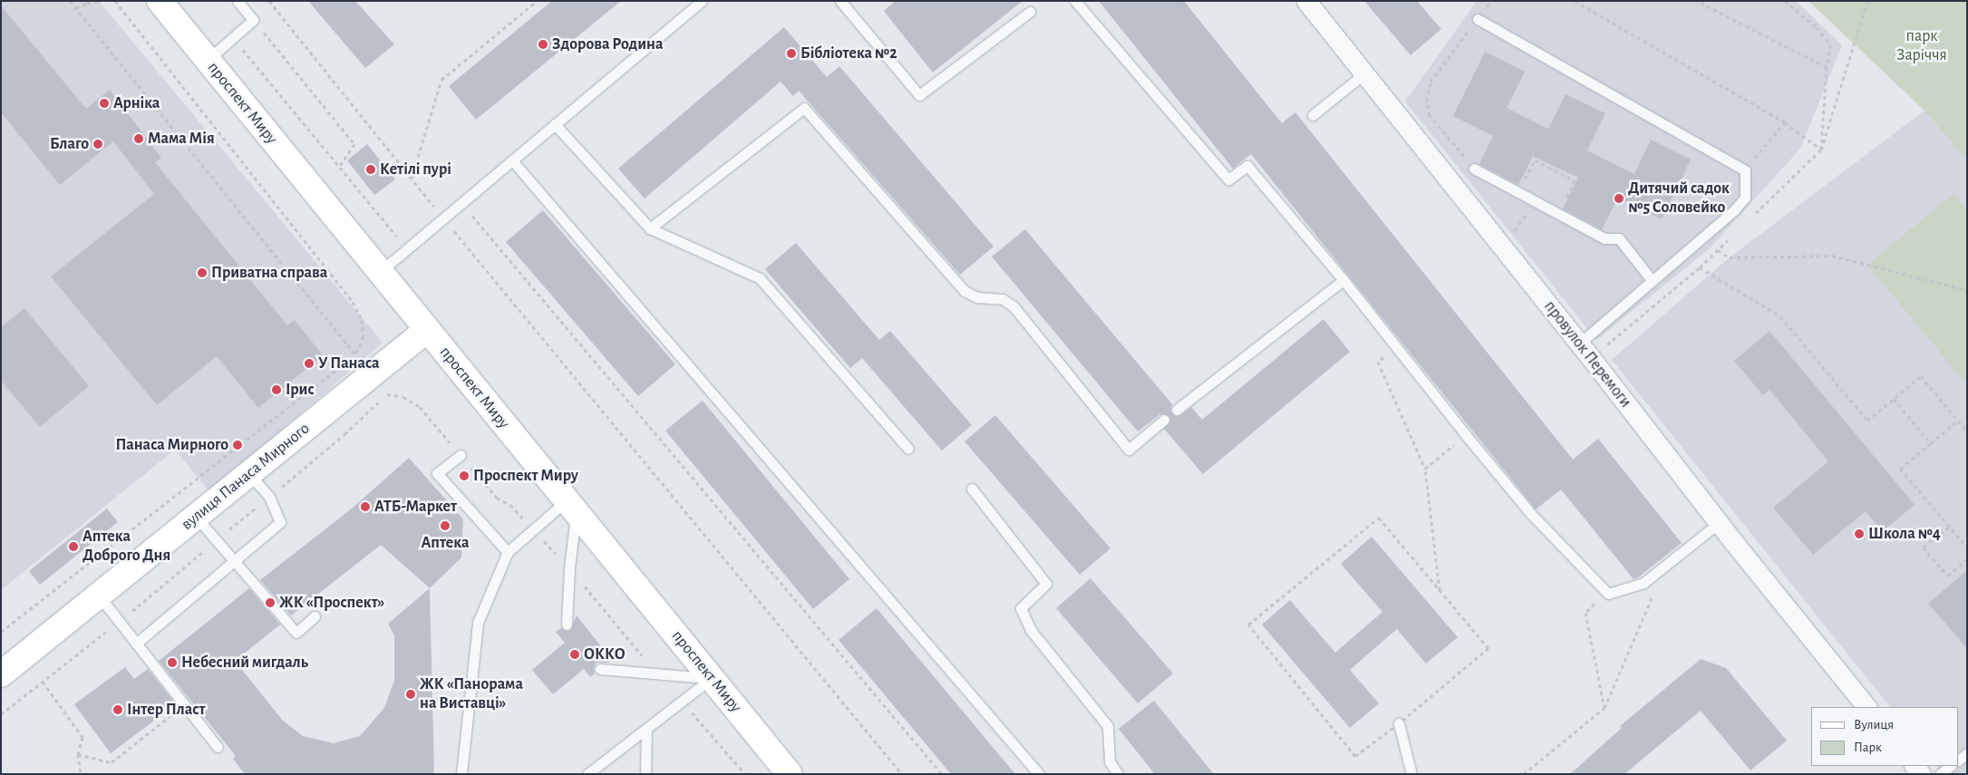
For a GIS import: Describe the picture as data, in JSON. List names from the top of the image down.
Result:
{
  "streets": {
    "main road": ["проспект Миру", "вулиця Панаса Мирного"],
    "street": ["провулок Перемоги"]
  },
  "crossings": [
    ["проспект Миру", "вулиця Панаса Мирного"]
  ],
  "parks": ["парк Заріччя"],
  "places": [
    "Здорова Родина",
    "Бібліотека №2",
    "Арніка",
    "Мама Мія",
    "Благо",
    "Кетілі пурі",
    "Дитячий садок №5 Соловейко",
    "Приватна справа",
    "У Панаса",
    "Ірис",
    "Панаса Мирного",
    "Проспект Миру",
    "АТБ-Маркет",
    "Аптека",
    "Школа №4",
    "Аптека Доброго Дня",
    "ЖК «Проспект»",
    "ОККО",
    "Небесний мигдаль",
    "ЖК «Панорама на Виставці»",
    "Інтер Пласт"
  ],
  "legend": ["Вулиця", "Парк"]
}
